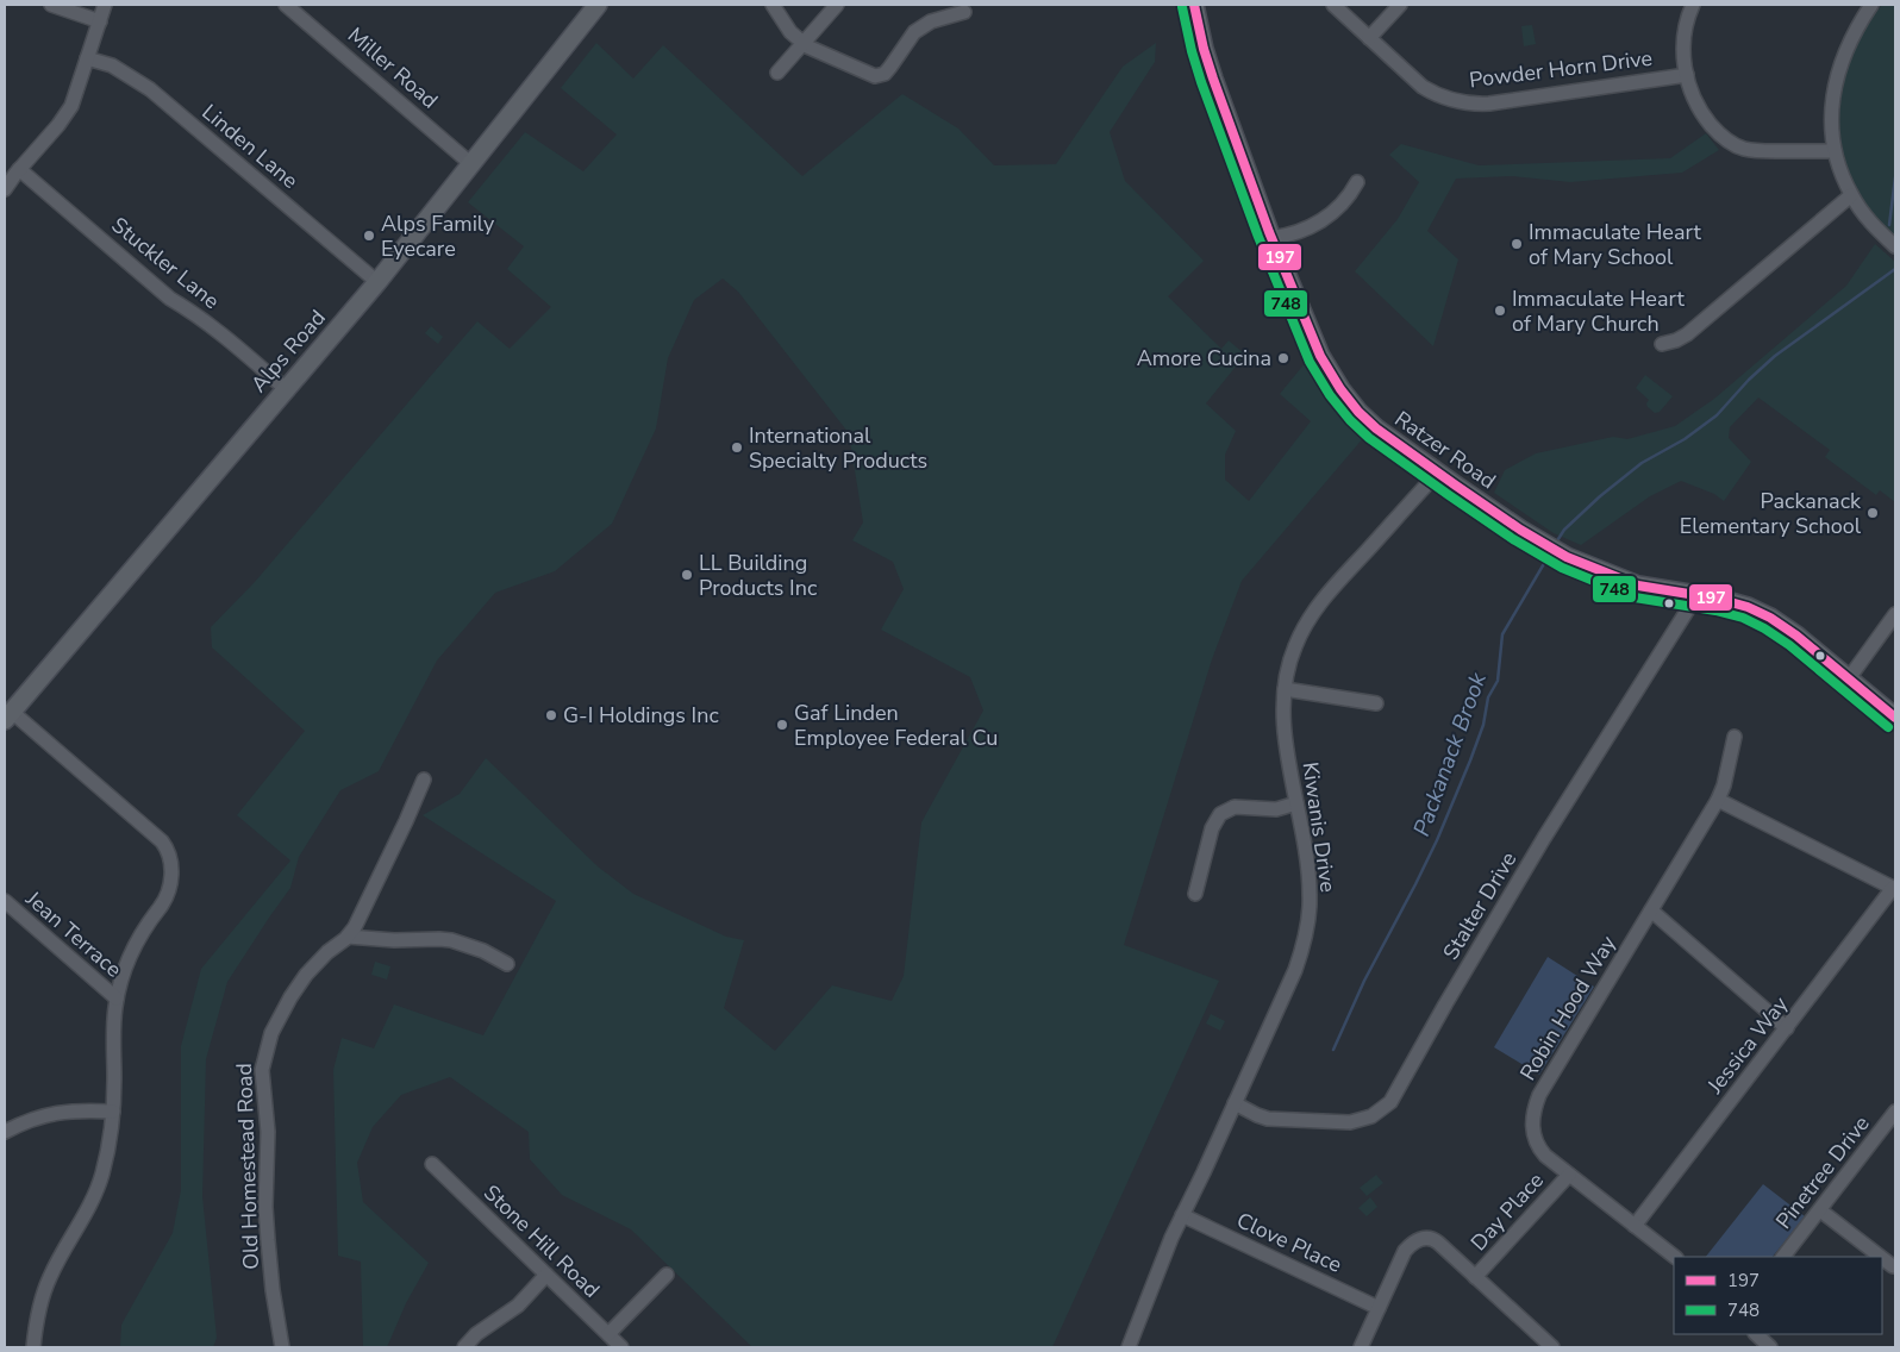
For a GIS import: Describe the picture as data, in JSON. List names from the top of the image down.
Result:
{
  "streets": {
    "main road": ["Alps Road", "Ratzer Road"],
    "street": [
      "Miller Road",
      "Powder Horn Drive",
      "Linden Lane",
      "Stuckler Lane",
      "Kiwanis Drive",
      "Stalter Drive",
      "Jean Terrace",
      "Robin Hood Way",
      "Jessica Way",
      "Old Homestead Road",
      "Pinetree Drive",
      "Day Place",
      "Stone Hill Road",
      "Clove Place"
    ]
  },
  "crossings": [
    ["Miller Road", "Alps Road"],
    ["Linden Lane", "Alps Road"],
    ["Stuckler Lane", "Alps Road"],
    ["Ratzer Road", "Kiwanis Drive"],
    ["Ratzer Road", "Stalter Drive"],
    ["Kiwanis Drive", "Stalter Drive"],
    ["Kiwanis Drive", "Clove Place"],
    ["Robin Hood Way", "Jessica Way"],
    ["Robin Hood Way", "Day Place"]
  ],
  "water": ["Packanack Brook"],
  "places": [
    "Alps Family Eyecare",
    "Immaculate Heart of Mary School",
    "Immaculate Heart of Mary Church",
    "Amore Cucina",
    "International Specialty Products",
    "Packanack Elementary School",
    "LL Building Products Inc",
    "G-I Holdings Inc",
    "Gaf Linden Employee Federal Cu"
  ],
  "lines": ["transit line 197", "transit line 748"],
  "legend": ["197", "748"]
}
